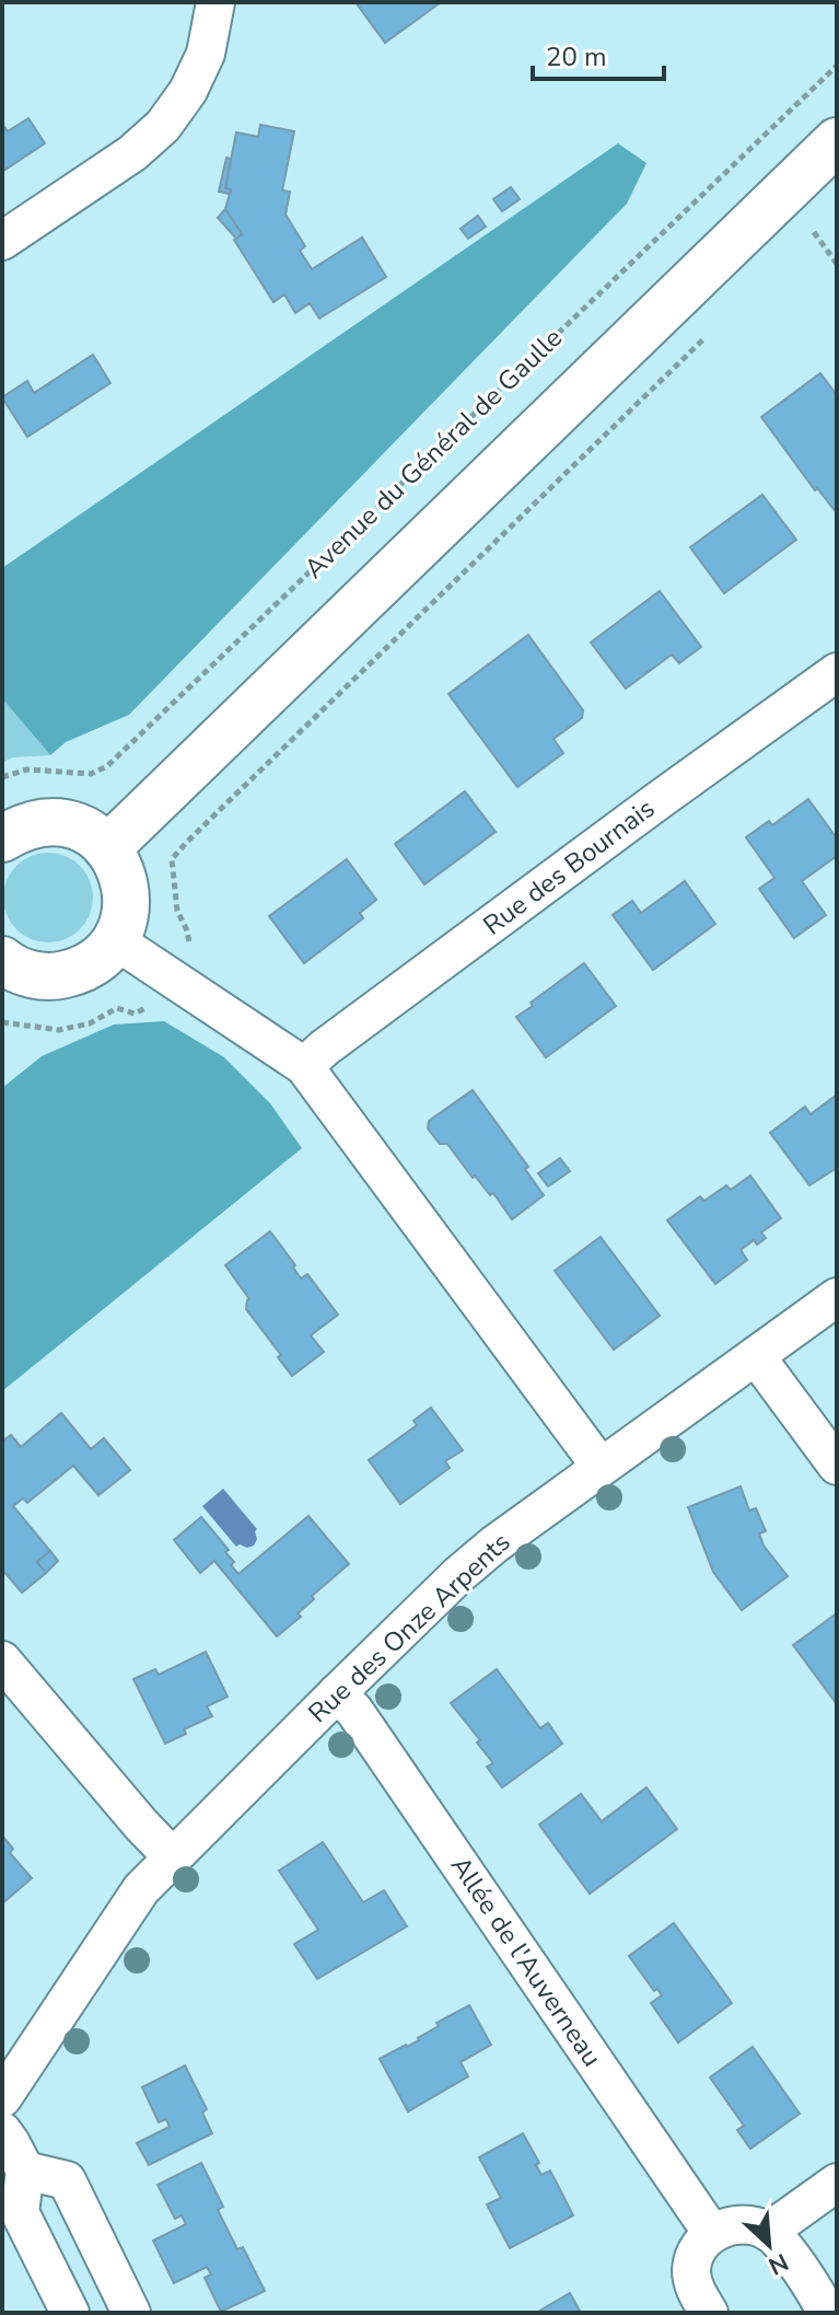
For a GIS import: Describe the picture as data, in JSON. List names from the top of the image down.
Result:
{
  "streets": {
    "street": ["Rue des Bournais", "Rue des Onze Arpents", "Allée de l'Auverneau"],
    "path": ["Avenue du Général de Gaulle"]
  },
  "crossings": [
    ["Rue des Onze Arpents", "Allée de l'Auverneau"]
  ],
  "scale_bar": "20 m",
  "north": "bottom right"
}
